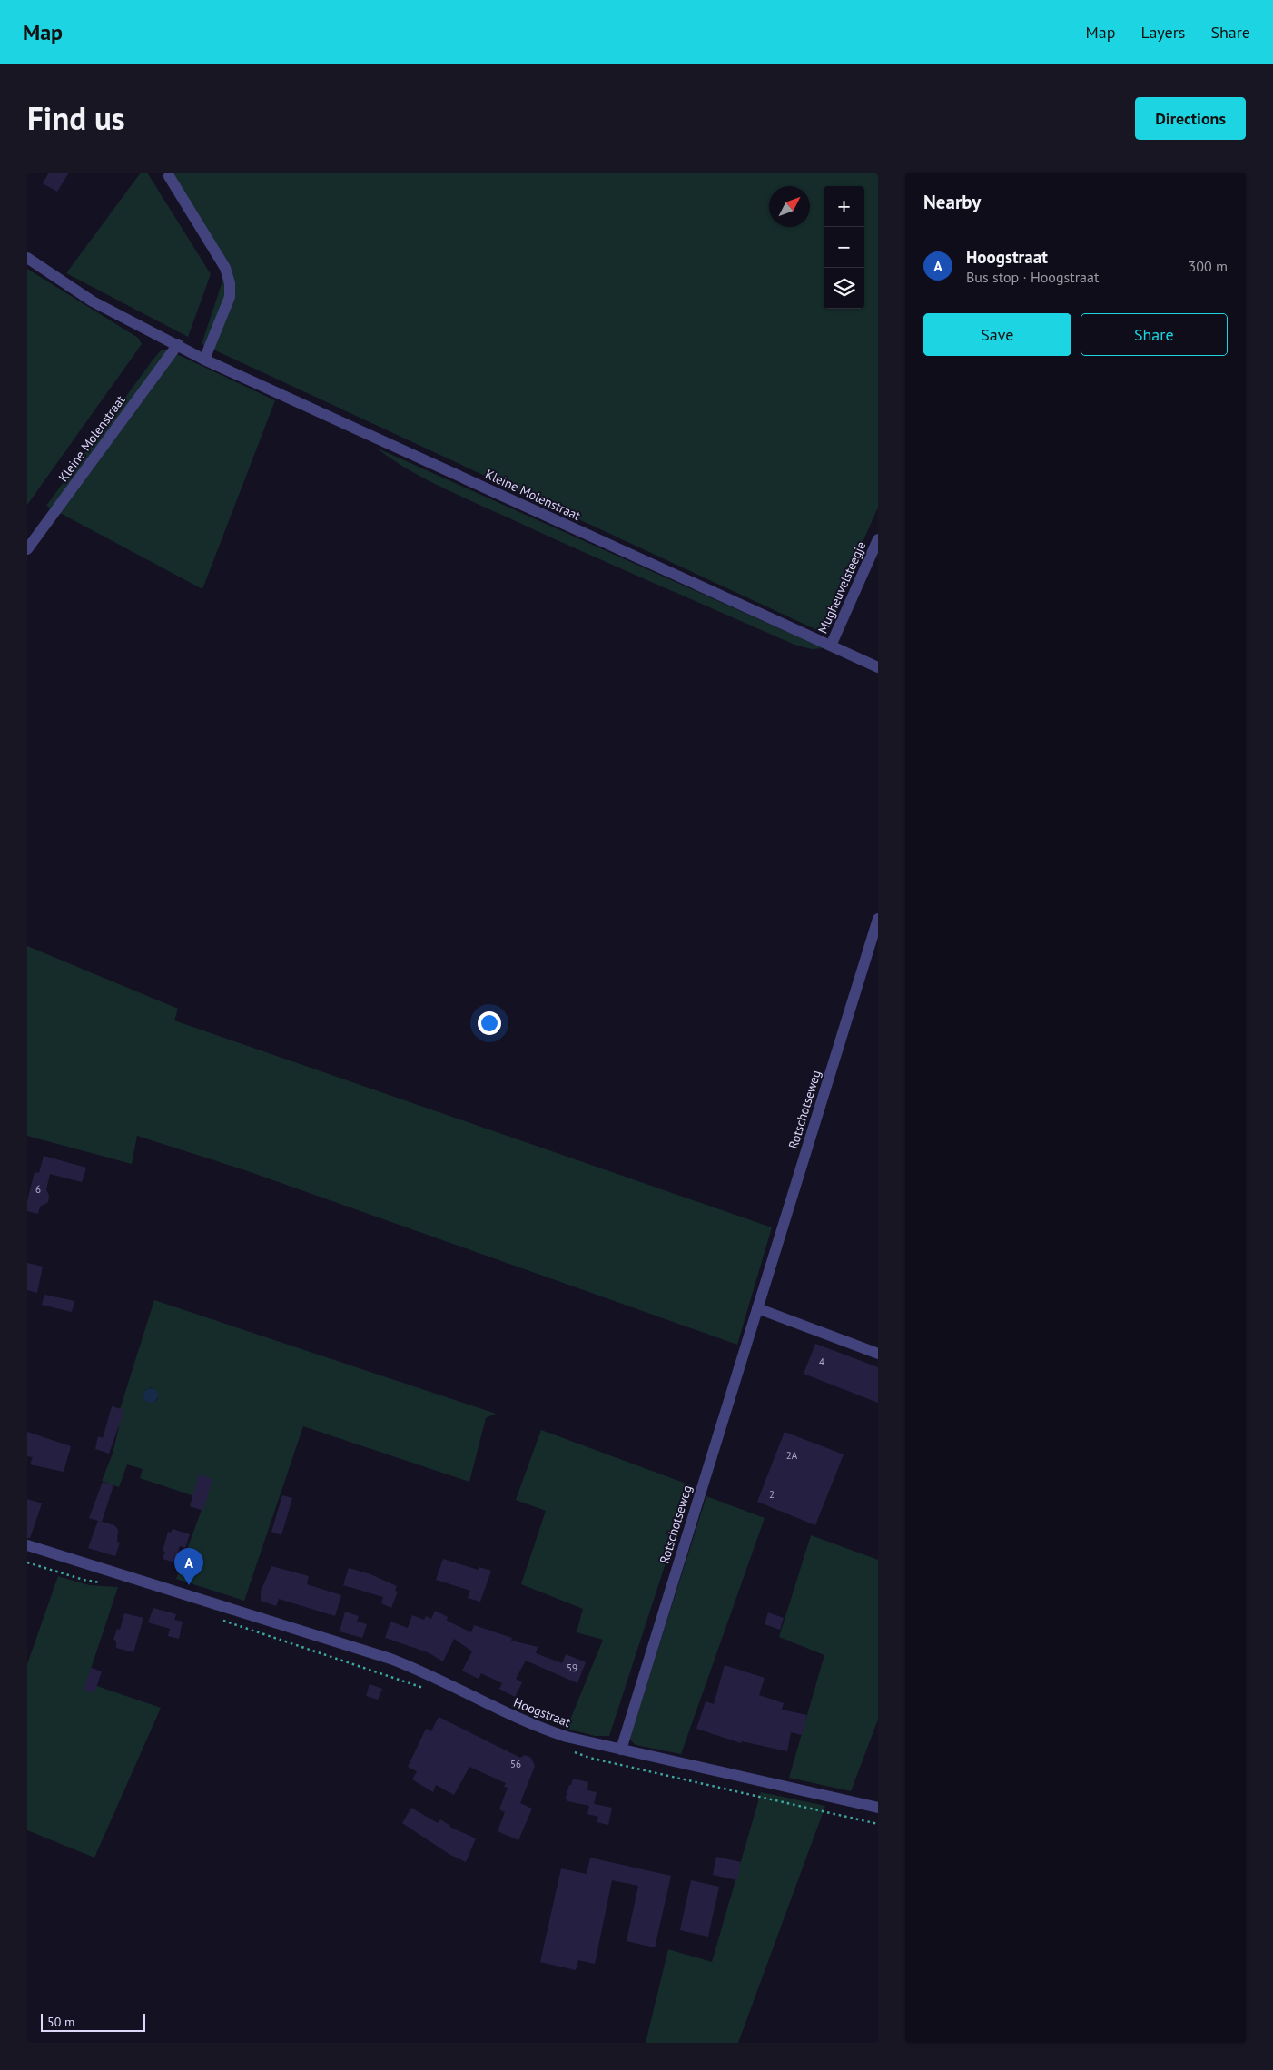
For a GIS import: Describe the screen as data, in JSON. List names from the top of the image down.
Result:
{
  "streets": {
    "street": [
      "Kleine Molenstraat",
      "Mugheuvelsteegje",
      "Rotschotseweg",
      "Hoogstraat"
    ]
  },
  "crossings": [
    ["Kleine Molenstraat", "Mugheuvelsteegje"],
    ["Rotschotseweg", "Hoogstraat"]
  ],
  "house_numbers": [
    "6",
    "4",
    "2A",
    "2",
    "59",
    "56"
  ],
  "scale_bar": "50 m",
  "north": "top right",
  "page": {
    "header": "Map",
    "nav": ["Map", "Layers", "Share"],
    "title": "Find us",
    "buttons": [
      "Directions",
      ["Save", "Share"]
    ],
    "heading": "Nearby",
    "map_buttons": ["+", "−"],
    "list": [
      {
        "mark": "A",
        "name": "Hoogstraat",
        "note": "Bus stop · Hoogstraat",
        "value": "300 m"
      }
    ],
    "pins": "A",
    "scale": "50 m"
  }
}
